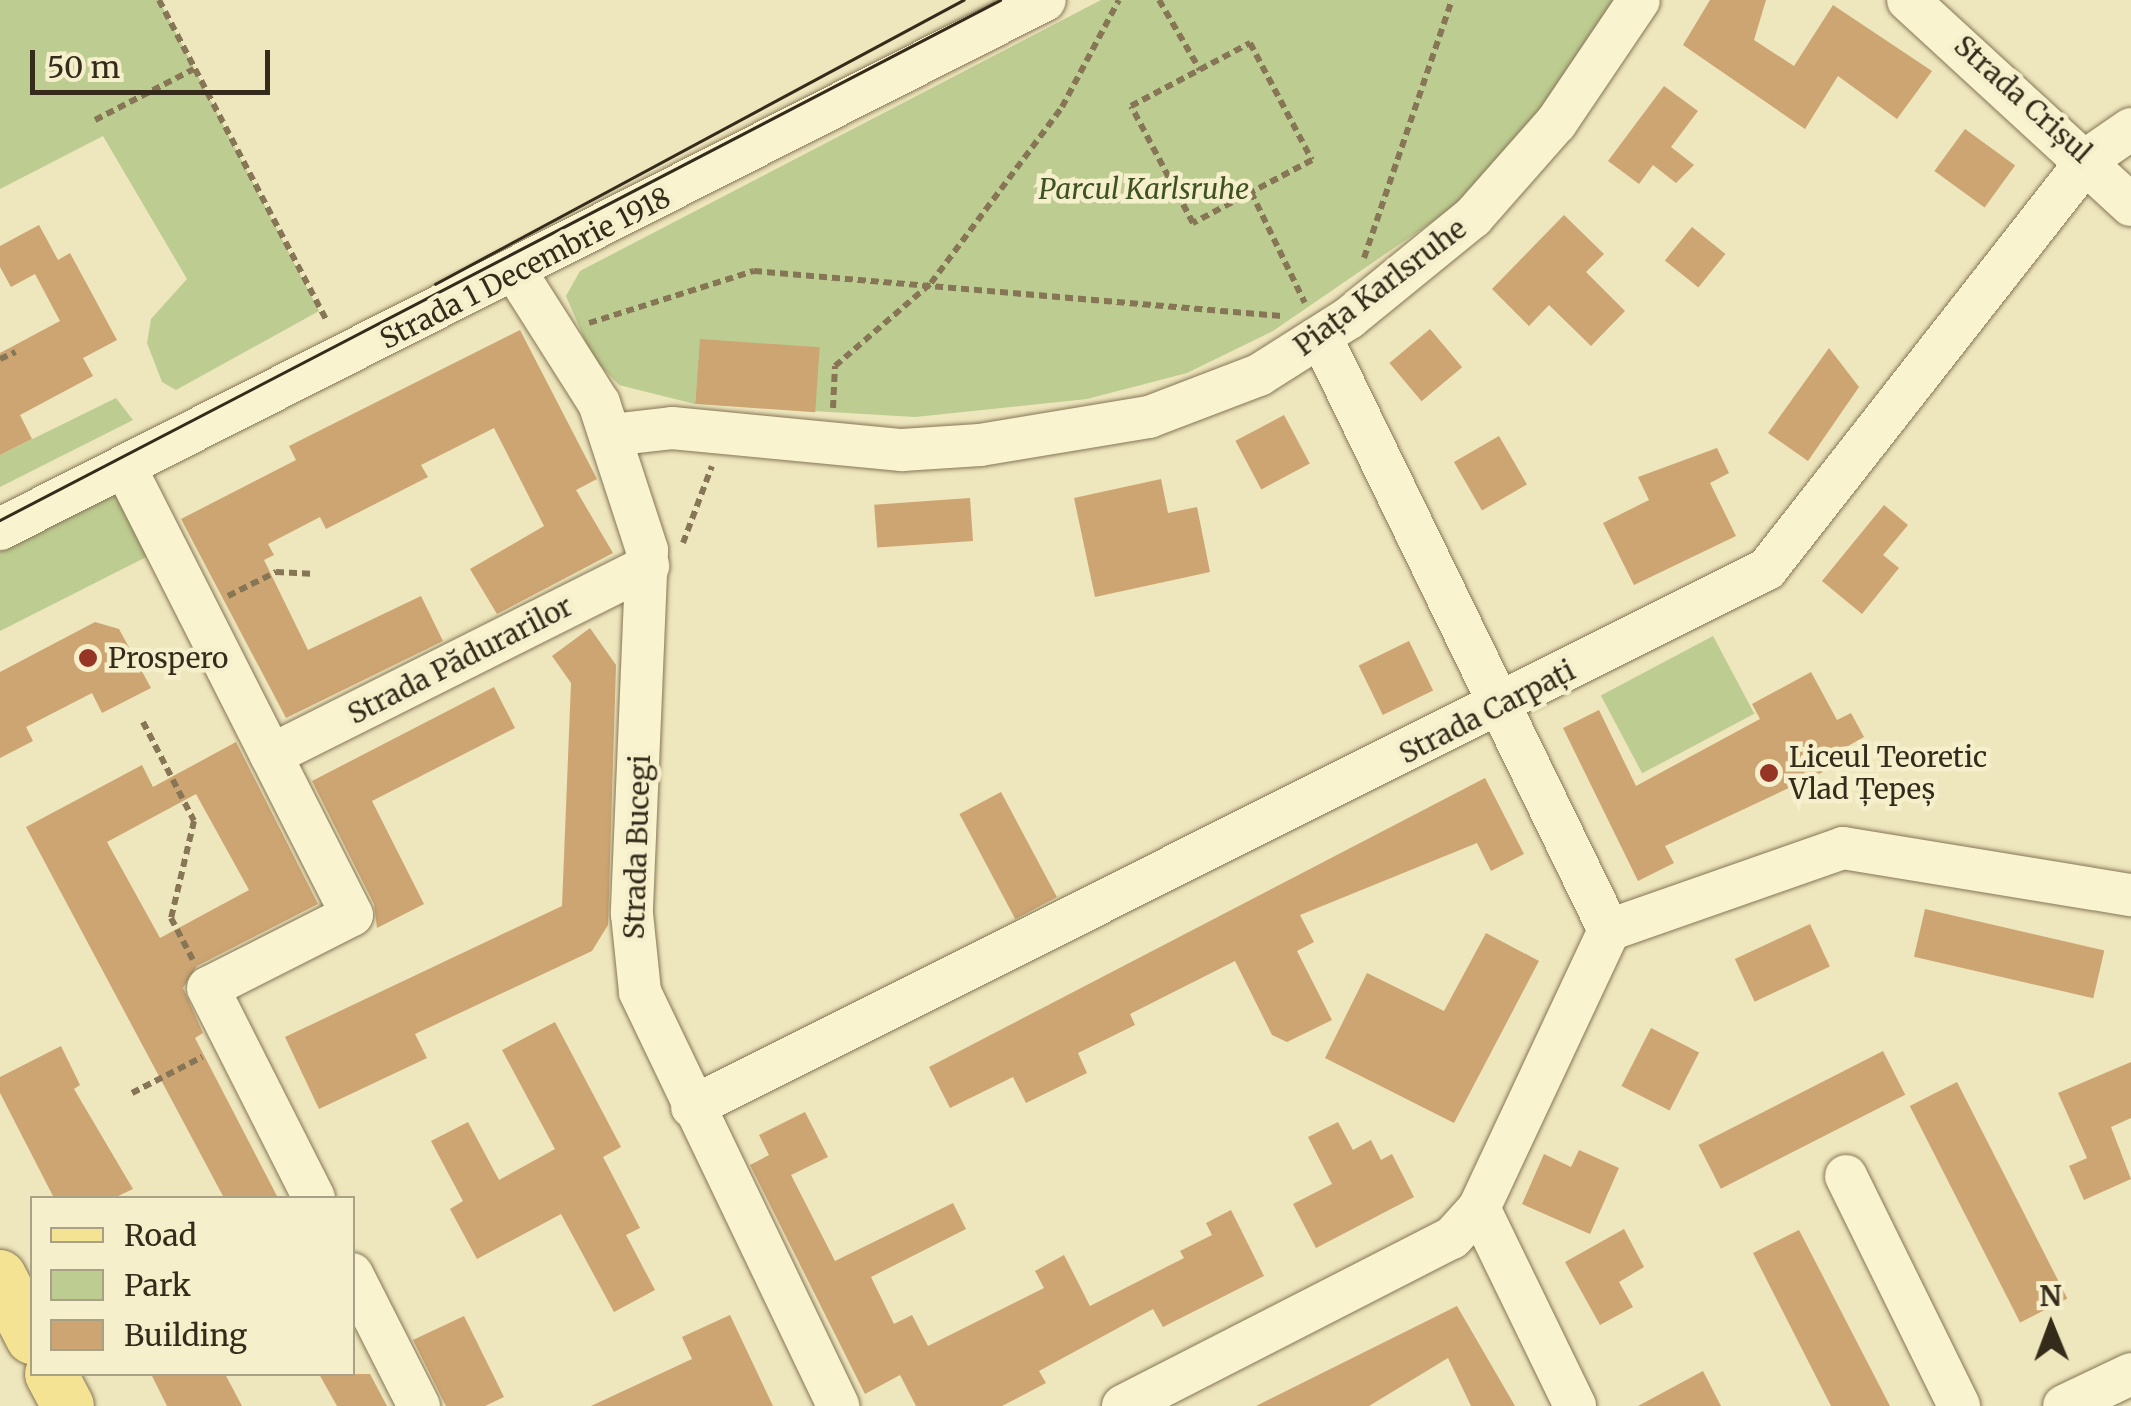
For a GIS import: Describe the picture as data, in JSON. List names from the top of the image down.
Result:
{
  "streets": {
    "street": [
      "Strada Crișul",
      "Strada 1 Decembrie 1918",
      "Piața Karlsruhe",
      "Strada Pădurarilor",
      "Strada Carpați",
      "Strada Bucegi"
    ]
  },
  "crossings": [
    ["Strada Crișul", "Strada Carpați"],
    ["Strada 1 Decembrie 1918", "Strada Bucegi"],
    ["Piața Karlsruhe", "Strada Bucegi"],
    ["Strada Pădurarilor", "Strada Bucegi"],
    ["Strada Carpați", "Strada Bucegi"]
  ],
  "parks": ["Parcul Karlsruhe"],
  "places": ["Prospero", "Liceul Teoretic Vlad Țepeș"],
  "legend": ["Road", "Park", "Building"],
  "scale_bar": "50 m",
  "north": "top"
}
